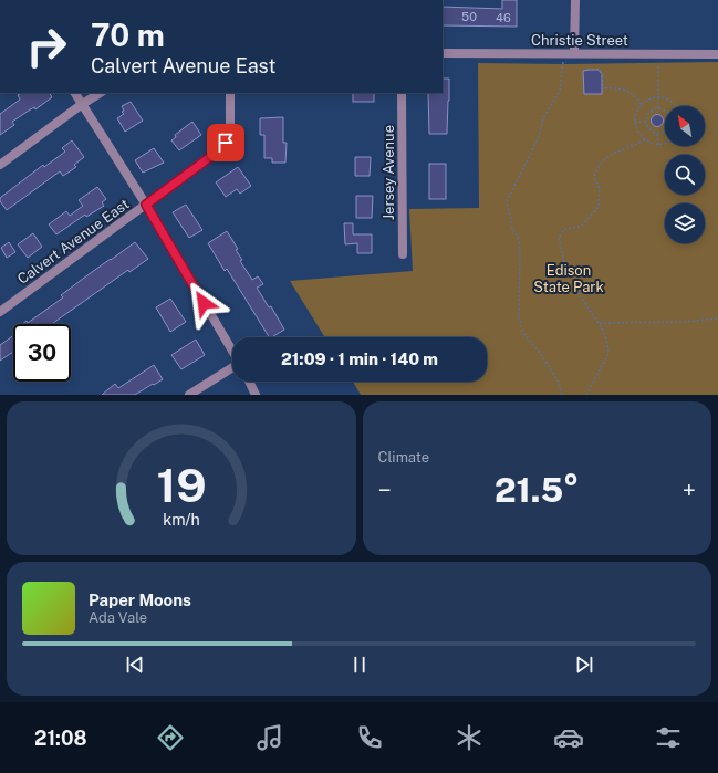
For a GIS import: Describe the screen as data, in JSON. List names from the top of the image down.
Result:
{
  "streets": {
    "street": ["Christie Street", "Jersey Avenue", "Calvert Avenue East"]
  },
  "parks": ["Edison State Park"],
  "house_numbers": ["50", "46"],
  "north": "top left",
  "page": {
    "turn": ["70 m", "Calvert Avenue East"],
    "limit": "30",
    "trip": "21:09 · 1 min · 140 m",
    "tile": "Climate",
    "heat": ["−", "21.5°", "+"],
    "song": ["Paper Moons", "Ada Vale"],
    "tabs": "21:08",
    "gauge": ["19", "km/h"]
  }
}
